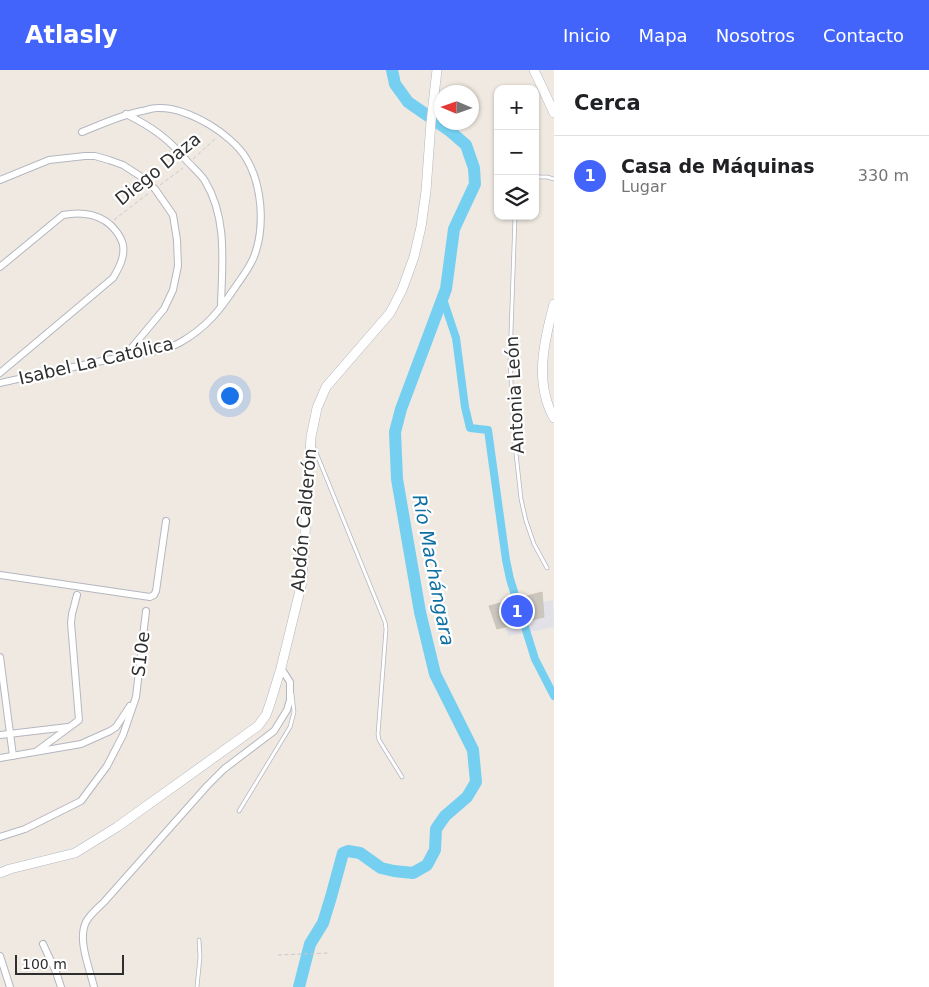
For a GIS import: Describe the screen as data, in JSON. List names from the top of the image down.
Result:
{
  "streets": {
    "street": ["Isabel La Católica", "Abdón Calderón", "S10e"],
    "lane": ["Antonia León"],
    "path": ["Diego Daza"]
  },
  "crossings": [
    ["Diego Daza", "Isabel La Católica"]
  ],
  "water": ["Río Machángara"],
  "scale_bar": "100 m",
  "north": "left",
  "page": {
    "header": "Atlasly",
    "nav": [
      "Inicio",
      "Mapa",
      "Nosotros",
      "Contacto"
    ],
    "heading": "Cerca",
    "map_buttons": ["+", "−"],
    "list": [
      {
        "mark": "1",
        "name": "Casa de Máquinas",
        "note": "Lugar",
        "value": "330 m"
      }
    ],
    "pins": "1",
    "scale": "100 m"
  }
}
